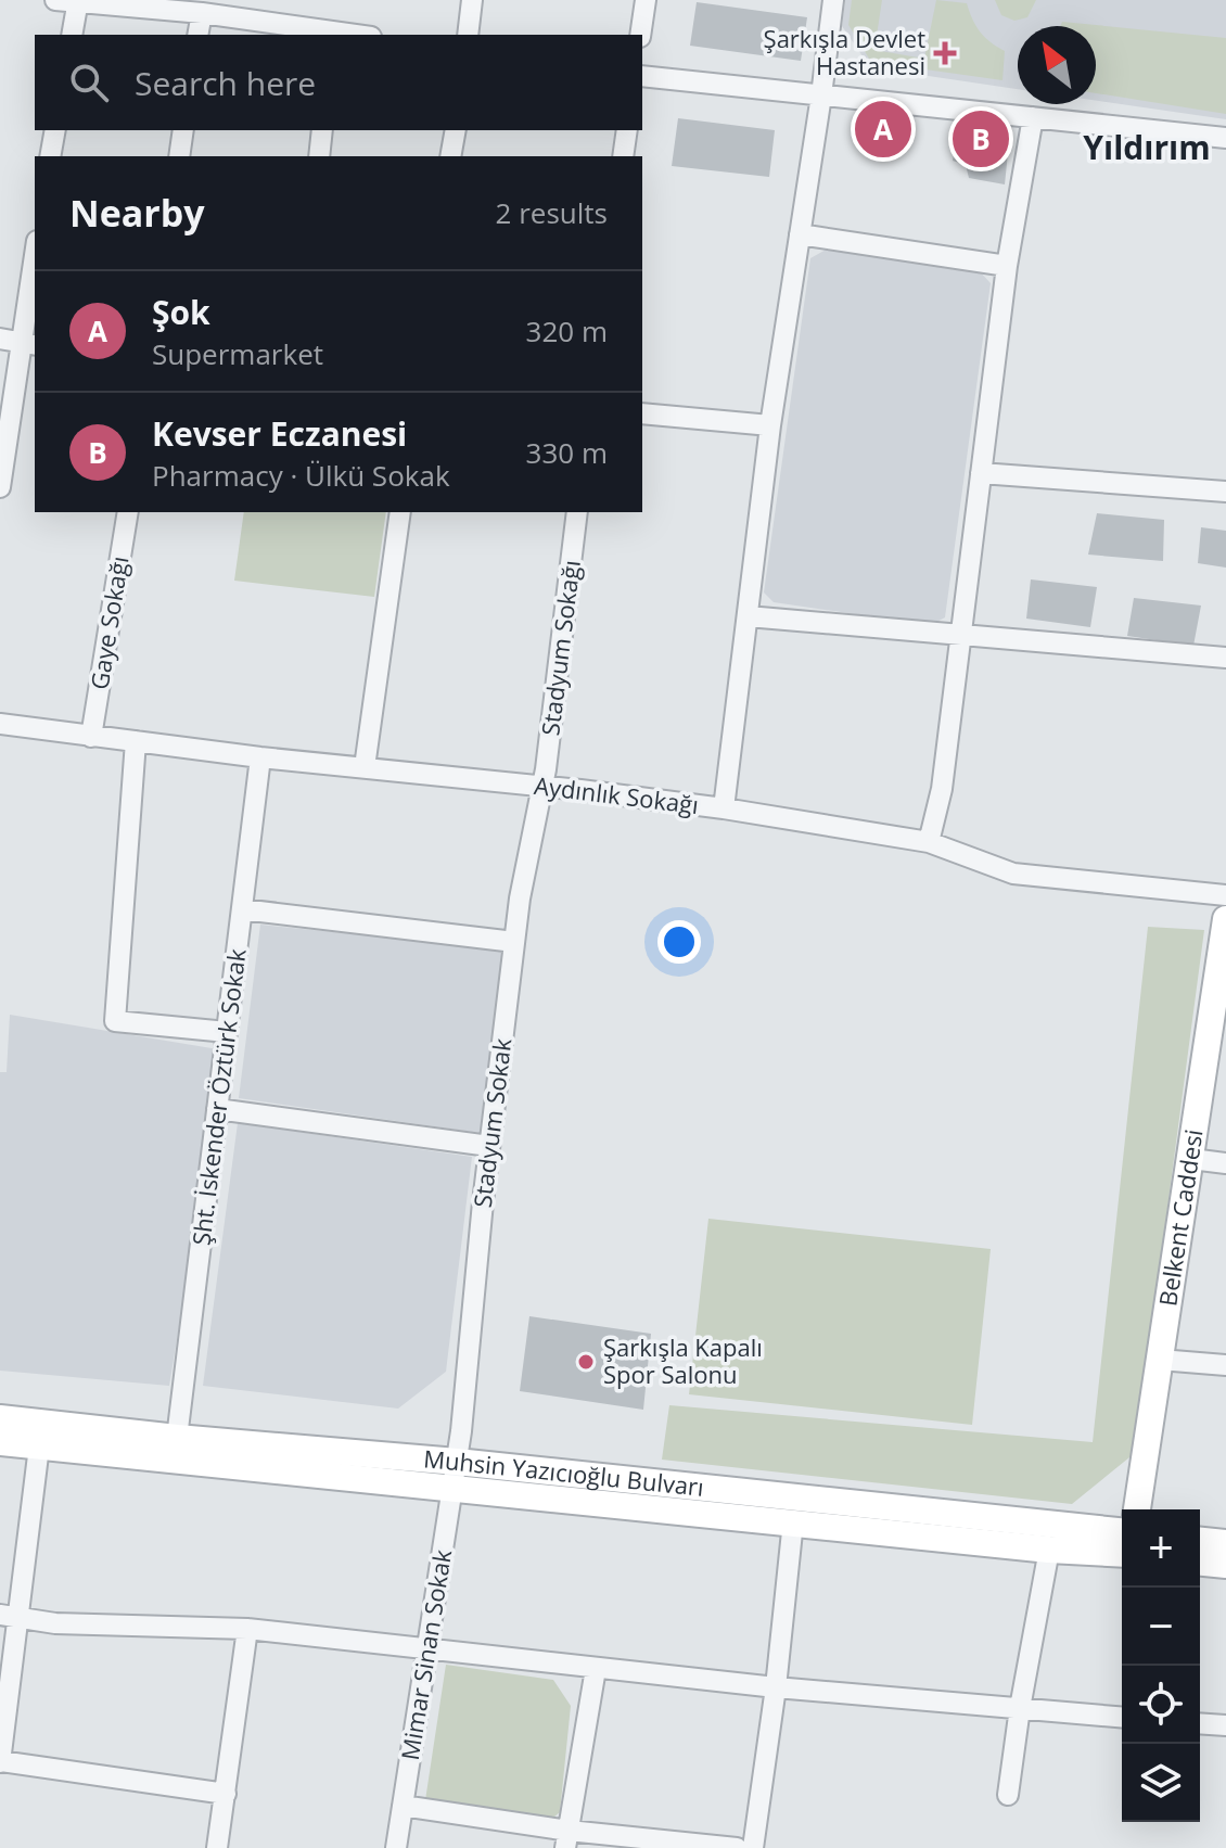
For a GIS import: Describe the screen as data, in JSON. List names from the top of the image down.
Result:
{
  "streets": {
    "main road": ["Belkent Caddesi", "Muhsin Yazıcıoğlu Bulvarı"],
    "street": [
      "Gaye Sokağı",
      "Stadyum Sokağı",
      "Aydınlık Sokağı",
      "Şht. İskender Öztürk Sokak",
      "Stadyum Sokak",
      "Mimar Sinan Sokak"
    ]
  },
  "crossings": [
    ["Gaye Sokağı", "Aydınlık Sokağı"],
    ["Stadyum Sokağı", "Aydınlık Sokağı"],
    ["Stadyum Sokağı", "Stadyum Sokak"],
    ["Aydınlık Sokağı", "Şht. İskender Öztürk Sokak"],
    ["Aydınlık Sokağı", "Stadyum Sokak"],
    ["Şht. İskender Öztürk Sokak", "Muhsin Yazıcıoğlu Bulvarı"],
    ["Stadyum Sokak", "Muhsin Yazıcıoğlu Bulvarı"],
    ["Stadyum Sokak", "Mimar Sinan Sokak"],
    ["Muhsin Yazıcıoğlu Bulvarı", "Mimar Sinan Sokak"]
  ],
  "districts": ["Yıldırım"],
  "places": {
    "health": ["Şarkışla Devlet Hastanesi"],
    "other": ["Şarkışla Kapalı Spor Salonu"]
  },
  "north": "top left",
  "page": {
    "search": "Search here",
    "pins": ["A", "B"],
    "heading": ["Nearby", "2 results"],
    "list": [
      {
        "mark": "A",
        "name": "Şok",
        "note": "Supermarket",
        "value": "320 m"
      },
      {
        "mark": "B",
        "name": "Kevser Eczanesi",
        "note": "Pharmacy · Ülkü Sokak",
        "value": "330 m"
      }
    ],
    "map_buttons": ["+", "−"]
  }
}
